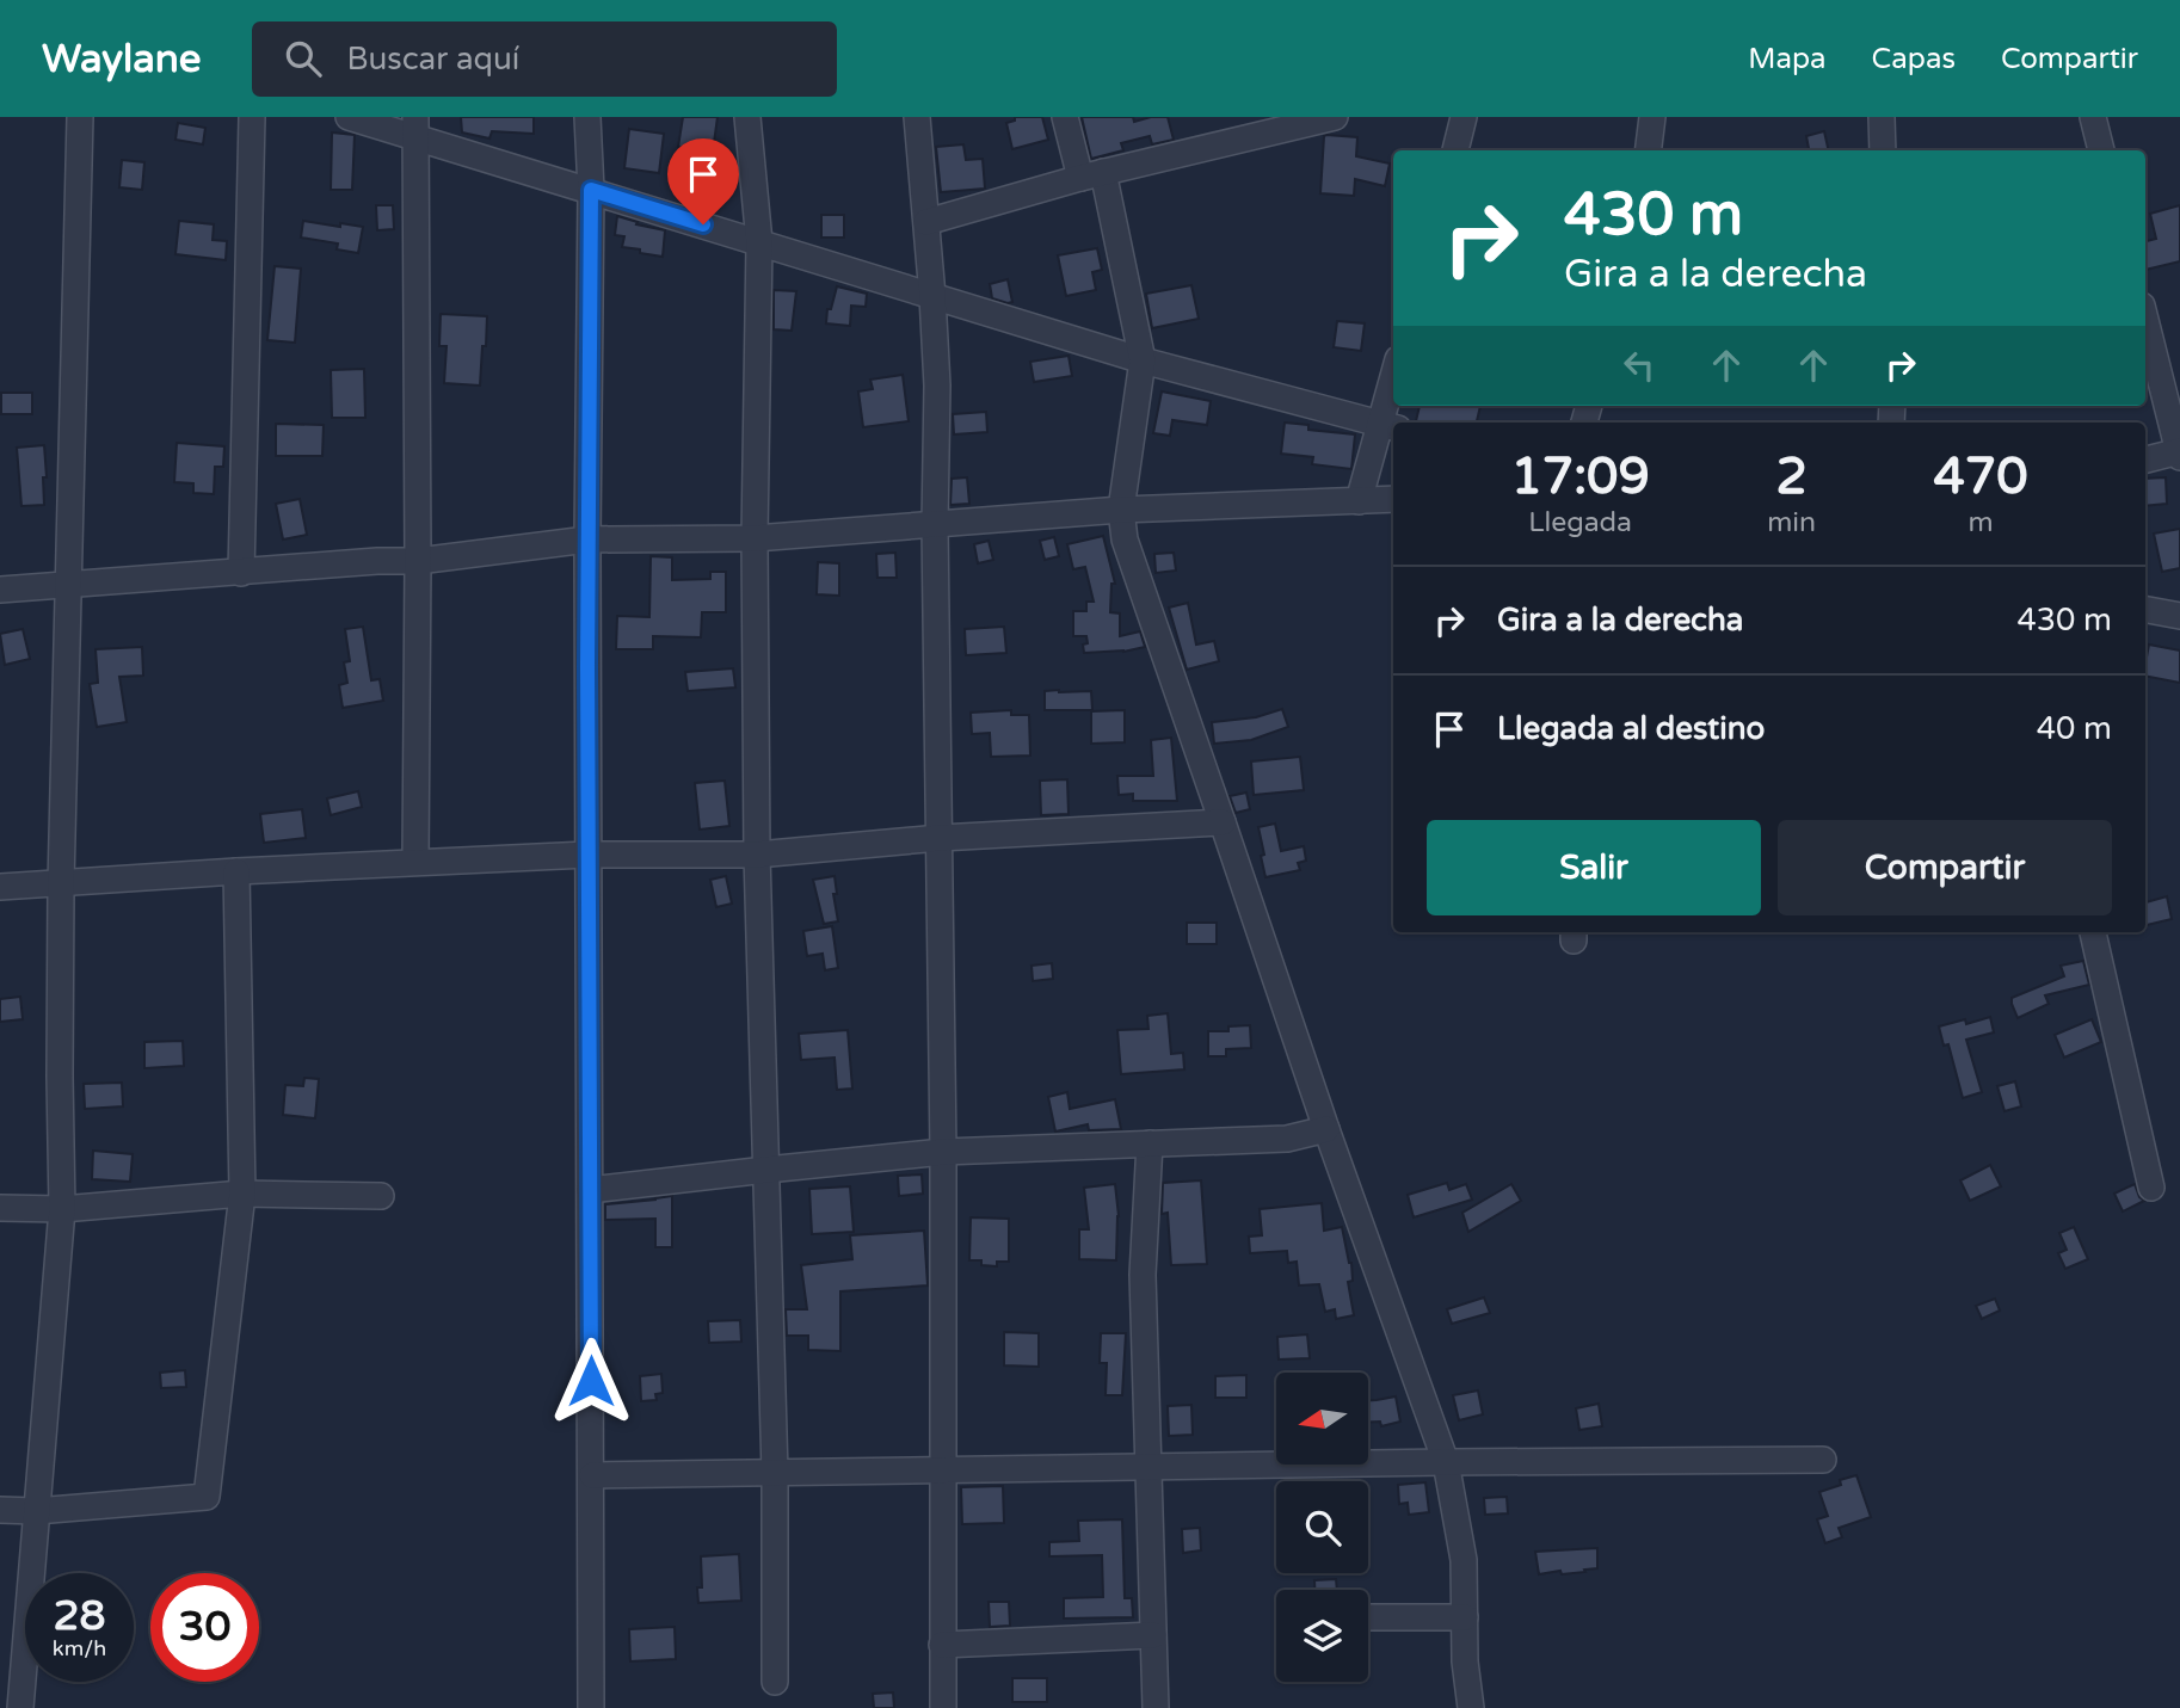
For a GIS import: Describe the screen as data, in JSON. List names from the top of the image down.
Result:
{
  "north": "left",
  "page": {
    "header": "Waylane",
    "search": "Buscar aquí",
    "nav": ["Mapa", "Capas", "Compartir"],
    "turn": ["430 m", "Gira a la derecha"],
    "eta": [
      "17:09",
      "Llegada",
      "2",
      "min",
      "470",
      "m"
    ],
    "list": [
      {
        "name": "Gira a la derecha",
        "value": "430 m"
      },
      {
        "name": "Llegada al destino",
        "value": "40 m"
      }
    ],
    "buttons": ["Salir", "Compartir"],
    "speed": "28 km/h",
    "limit": "30"
  }
}
